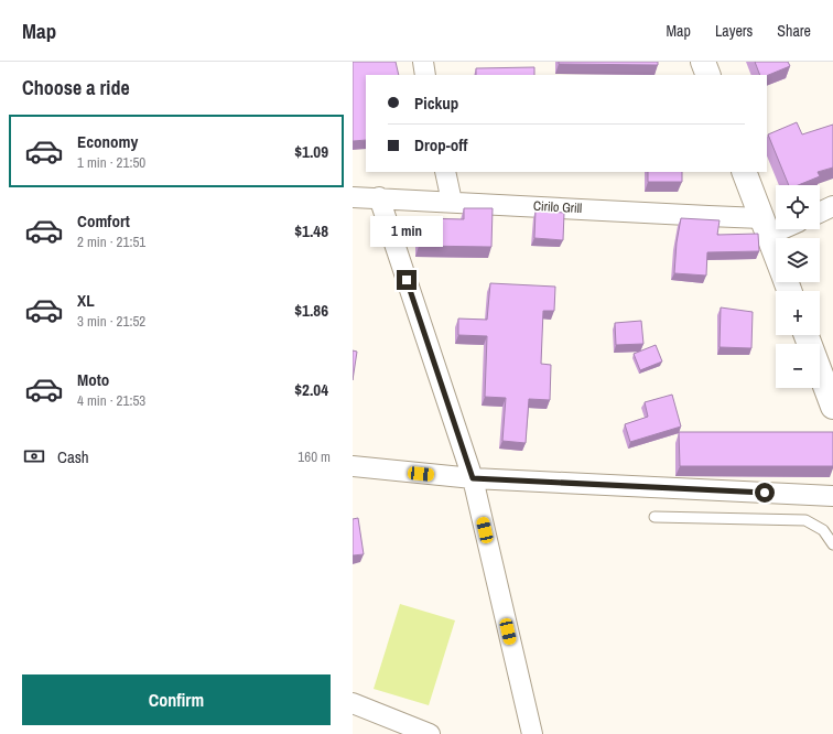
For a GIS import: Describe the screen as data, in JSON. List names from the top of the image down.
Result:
{
  "streets": {
    "street": ["Cirilo Grill"]
  },
  "page": {
    "header": "Map",
    "nav": ["Map", "Layers", "Share"],
    "heading": "Choose a ride",
    "banner": ["Pickup", "Drop-off"],
    "list": [
      {
        "name": "Economy",
        "note": "1 min · 21:50",
        "value": "$1.09"
      },
      {
        "name": "Comfort",
        "note": "2 min · 21:51",
        "value": "$1.48"
      },
      {
        "name": "XL",
        "note": "3 min · 21:52",
        "value": "$1.86"
      },
      {
        "name": "Moto",
        "note": "4 min · 21:53",
        "value": "$2.04"
      }
    ],
    "map_buttons": ["+", "−"],
    "bubble": "1 min",
    "pay": ["Cash", "160 m"],
    "buttons": "Confirm"
  }
}
